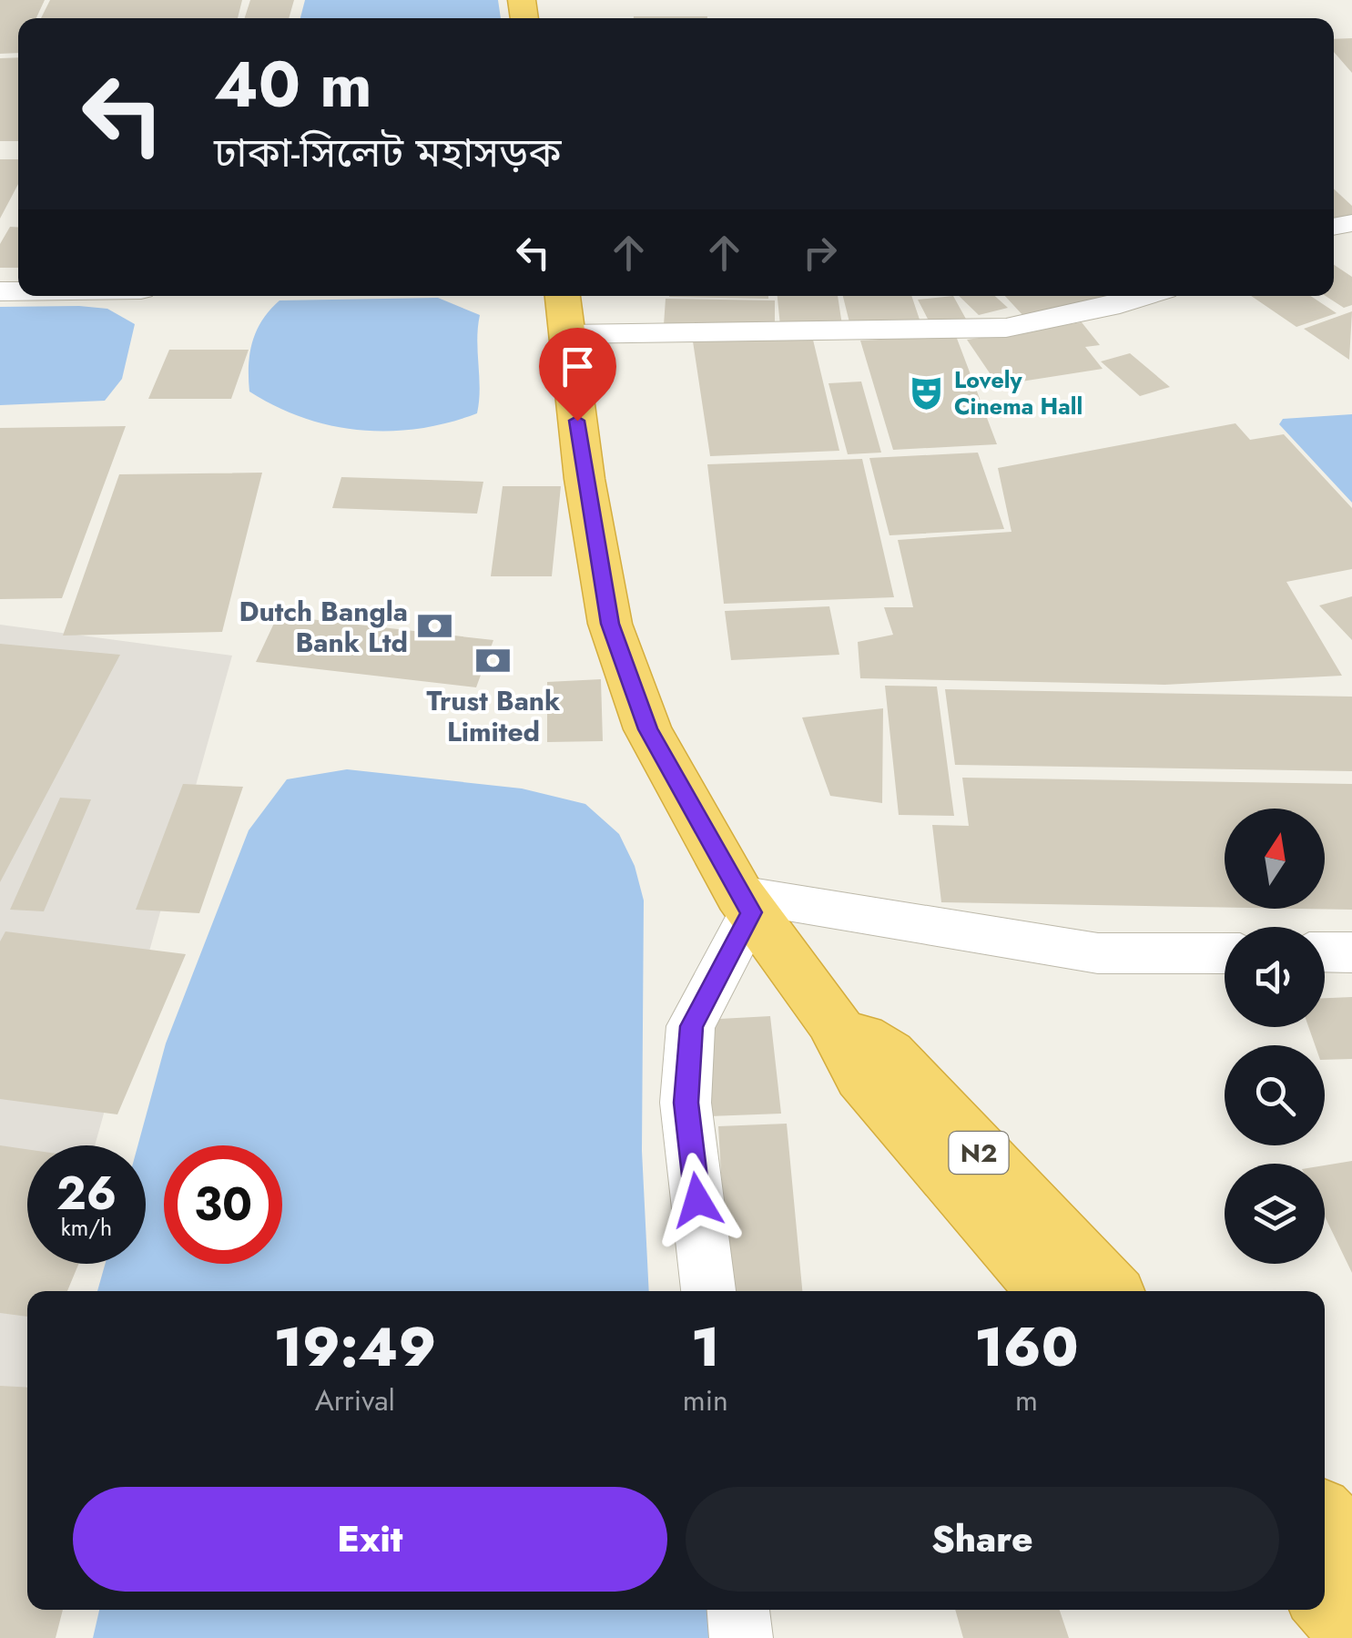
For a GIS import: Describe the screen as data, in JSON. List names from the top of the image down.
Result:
{
  "streets": {
    "highway": ["N2"]
  },
  "places": {
    "theatre": ["Lovely Cinema Hall"],
    "bank": ["Dutch Bangla Bank Ltd", "Trust Bank Limited"]
  },
  "north": "top",
  "page": {
    "turn": ["40 m", "ঢাকা-সিলেট মহাসড়ক"],
    "speed": "26 km/h",
    "limit": "30",
    "eta": [
      "19:49",
      "Arrival",
      "1",
      "min",
      "160",
      "m"
    ],
    "buttons": ["Exit", "Share"]
  }
}
